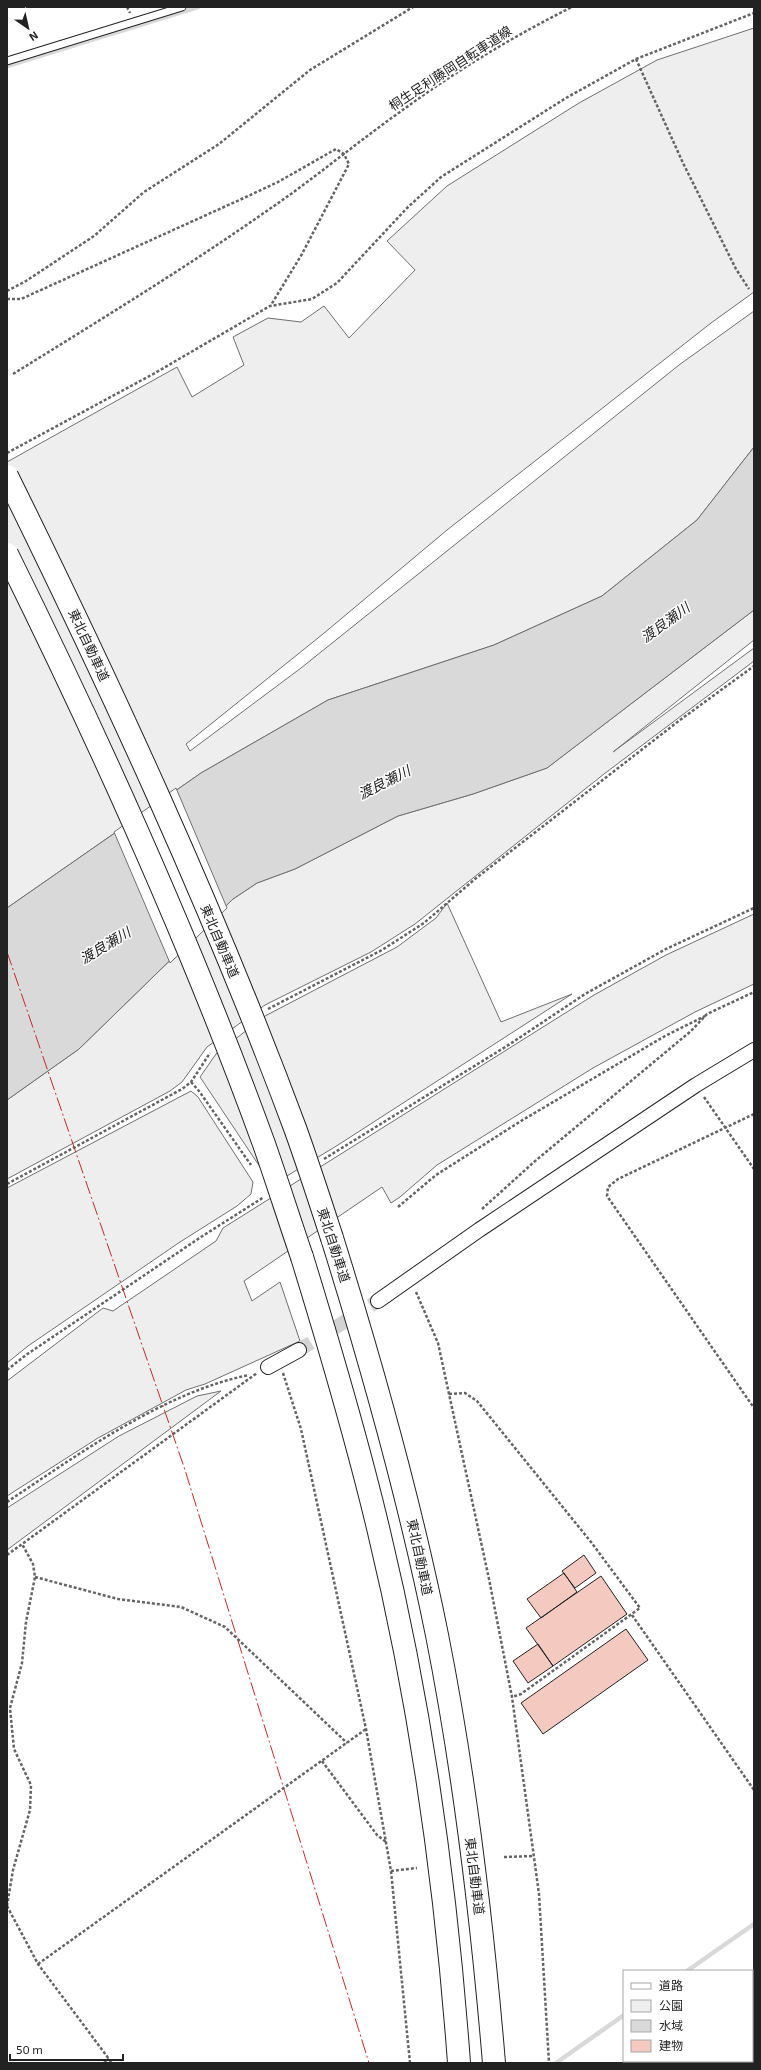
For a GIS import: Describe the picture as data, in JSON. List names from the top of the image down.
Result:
{
  "streets": {
    "highway": ["東北自動車道"],
    "path": ["桐生足利藤岡自転車道線"]
  },
  "water": ["渡良瀬川"],
  "legend": [
    "道路",
    "公園",
    "水域",
    "建物"
  ],
  "scale_bar": "50 m",
  "north": "bottom right"
}
